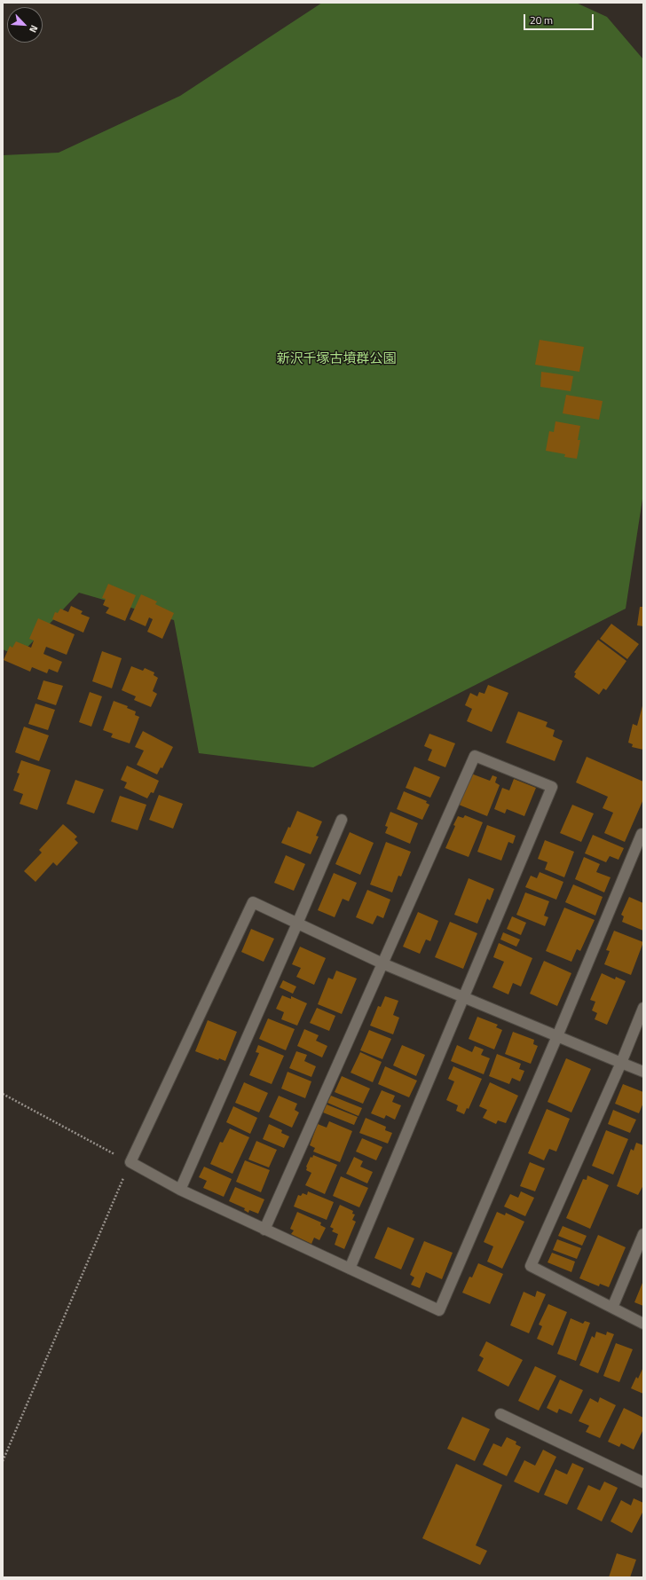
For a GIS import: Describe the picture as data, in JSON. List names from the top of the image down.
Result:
{
  "parks": ["新沢千塚古墳群公園"],
  "scale_bar": "20 m",
  "north": "bottom right"
}
